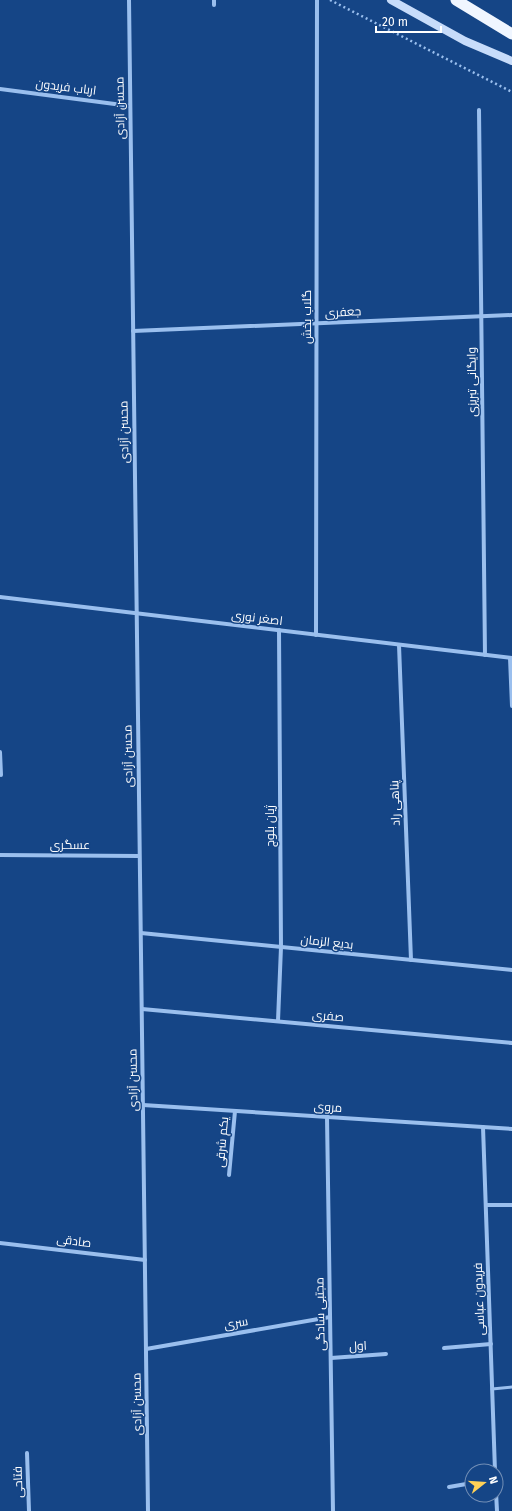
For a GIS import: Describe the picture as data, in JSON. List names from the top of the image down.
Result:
{
  "streets": {
    "street": [
      "ارباب فریدون",
      "محسن آزادی",
      "جعفری",
      "گلاب بخش",
      "وایگانی تبریزی",
      "اصغر نوری",
      "پناهی راد",
      "ژیان بلوچ",
      "عسگری",
      "بدیع الزمان",
      "صفری",
      "مروی",
      "یکم شرقی",
      "صادقی",
      "فریدون عباسی",
      "مجتبی سادگی",
      "سری",
      "اول",
      "فتاحی"
    ]
  },
  "crossings": [
    ["ارباب فریدون", "محسن آزادی"],
    ["محسن آزادی", "جعفری"],
    ["محسن آزادی", "اصغر نوری"],
    ["محسن آزادی", "عسگری"],
    ["محسن آزادی", "بدیع الزمان"],
    ["محسن آزادی", "صفری"],
    ["محسن آزادی", "مروی"],
    ["محسن آزادی", "صادقی"],
    ["محسن آزادی", "سری"],
    ["جعفری", "گلاب بخش"],
    ["جعفری", "وایگانی تبریزی"],
    ["گلاب بخش", "اصغر نوری"],
    ["وایگانی تبریزی", "اصغر نوری"],
    ["اصغر نوری", "پناهی راد"],
    ["اصغر نوری", "ژیان بلوچ"],
    ["پناهی راد", "بدیع الزمان"],
    ["ژیان بلوچ", "بدیع الزمان"],
    ["ژیان بلوچ", "صفری"],
    ["مروی", "یکم شرقی"],
    ["مروی", "فریدون عباسی"],
    ["مروی", "مجتبی سادگی"],
    ["مجتبی سادگی", "سری"],
    ["مجتبی سادگی", "اول"]
  ],
  "scale_bar": "20 m",
  "north": "right"
}
